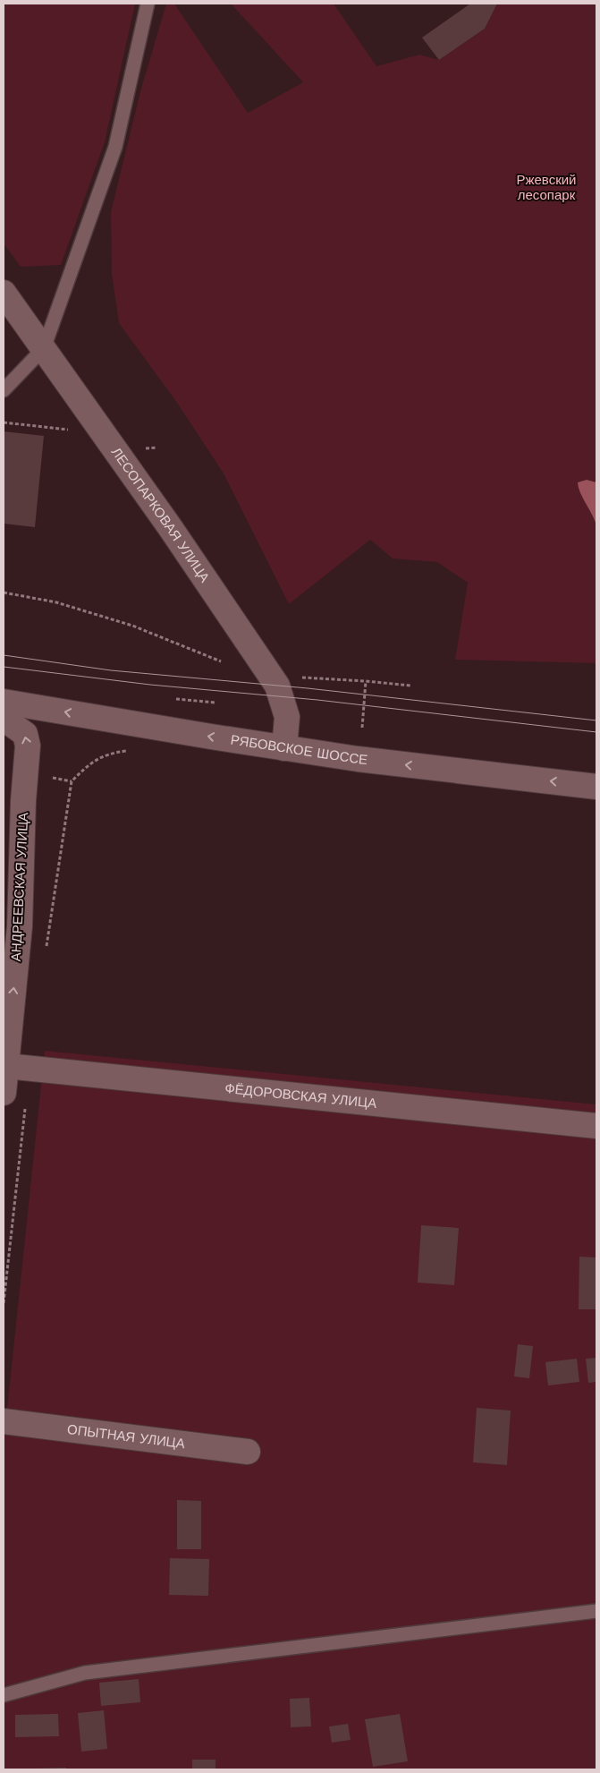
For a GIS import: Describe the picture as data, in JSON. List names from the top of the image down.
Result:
{
  "streets": {
    "street": [
      "ЛЕСОПАРКОВАЯ УЛИЦА",
      "РЯБОВСКОЕ ШОССЕ",
      "АНДРЕЕВСКАЯ УЛИЦА",
      "ФЁДОРОВСКАЯ УЛИЦА",
      "ОПЫТНАЯ УЛИЦА"
    ]
  },
  "crossings": [
    ["ЛЕСОПАРКОВАЯ УЛИЦА", "РЯБОВСКОЕ ШОССЕ"],
    ["АНДРЕЕВСКАЯ УЛИЦА", "ФЁДОРОВСКАЯ УЛИЦА"]
  ],
  "one_way": ["РЯБОВСКОЕ ШОССЕ", "АНДРЕЕВСКАЯ УЛИЦА"],
  "parks": ["Ржевский лесопарк"]
}
